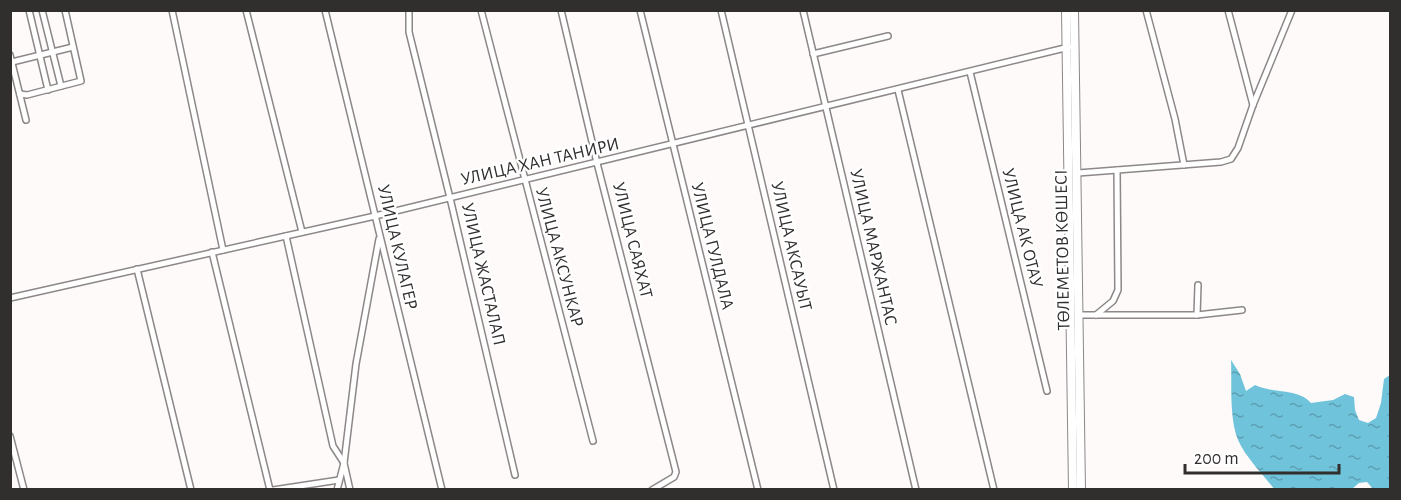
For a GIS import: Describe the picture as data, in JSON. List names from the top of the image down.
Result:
{
  "streets": {
    "main road": ["ТӨЛЕМЕТОВ КӨШЕСІ"],
    "street": [
      "УЛИЦА ХАН ТАНИРИ",
      "УЛИЦА АК ОТАУ",
      "УЛИЦА САЯХАТ",
      "УЛИЦА ГУЛДАЛА",
      "УЛИЦА АКСАУЫТ",
      "УЛИЦА КУЛАГЕР",
      "УЛИЦА МАРЖАНТАС",
      "УЛИЦА АКСУНКАР",
      "УЛИЦА ЖАСТАЛАП"
    ]
  },
  "crossings": [
    ["УЛИЦА ХАН ТАНИРИ", "УЛИЦА АК ОТАУ"],
    ["УЛИЦА ХАН ТАНИРИ", "УЛИЦА САЯХАТ"],
    ["УЛИЦА ХАН ТАНИРИ", "УЛИЦА ГУЛДАЛА"],
    ["УЛИЦА ХАН ТАНИРИ", "УЛИЦА АКСАУЫТ"],
    ["УЛИЦА ХАН ТАНИРИ", "УЛИЦА КУЛАГЕР"],
    ["УЛИЦА ХАН ТАНИРИ", "УЛИЦА МАРЖАНТАС"],
    ["УЛИЦА ХАН ТАНИРИ", "ТӨЛЕМЕТОВ КӨШЕСІ"],
    ["УЛИЦА ХАН ТАНИРИ", "УЛИЦА АКСУНКАР"],
    ["УЛИЦА ХАН ТАНИРИ", "УЛИЦА ЖАСТАЛАП"]
  ],
  "scale_bar": "200 m"
}
